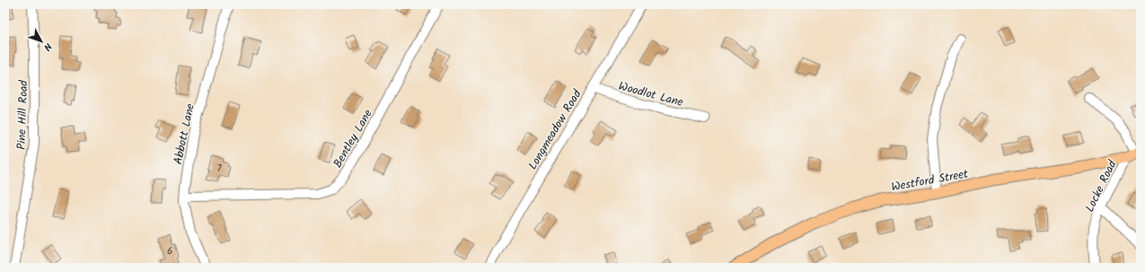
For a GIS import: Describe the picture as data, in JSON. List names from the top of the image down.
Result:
{
  "streets": {
    "main road": ["Westford Street"],
    "street": [
      "Woodlot Lane",
      "Pine Hill Road",
      "Longmeadow Road",
      "Abbott Lane",
      "Bentley Lane",
      "Locke Road"
    ]
  },
  "crossings": [
    ["Woodlot Lane", "Longmeadow Road"],
    ["Abbott Lane", "Bentley Lane"],
    ["Westford Street", "Locke Road"]
  ],
  "house_numbers": ["7", "6"],
  "north": "bottom right"
}
